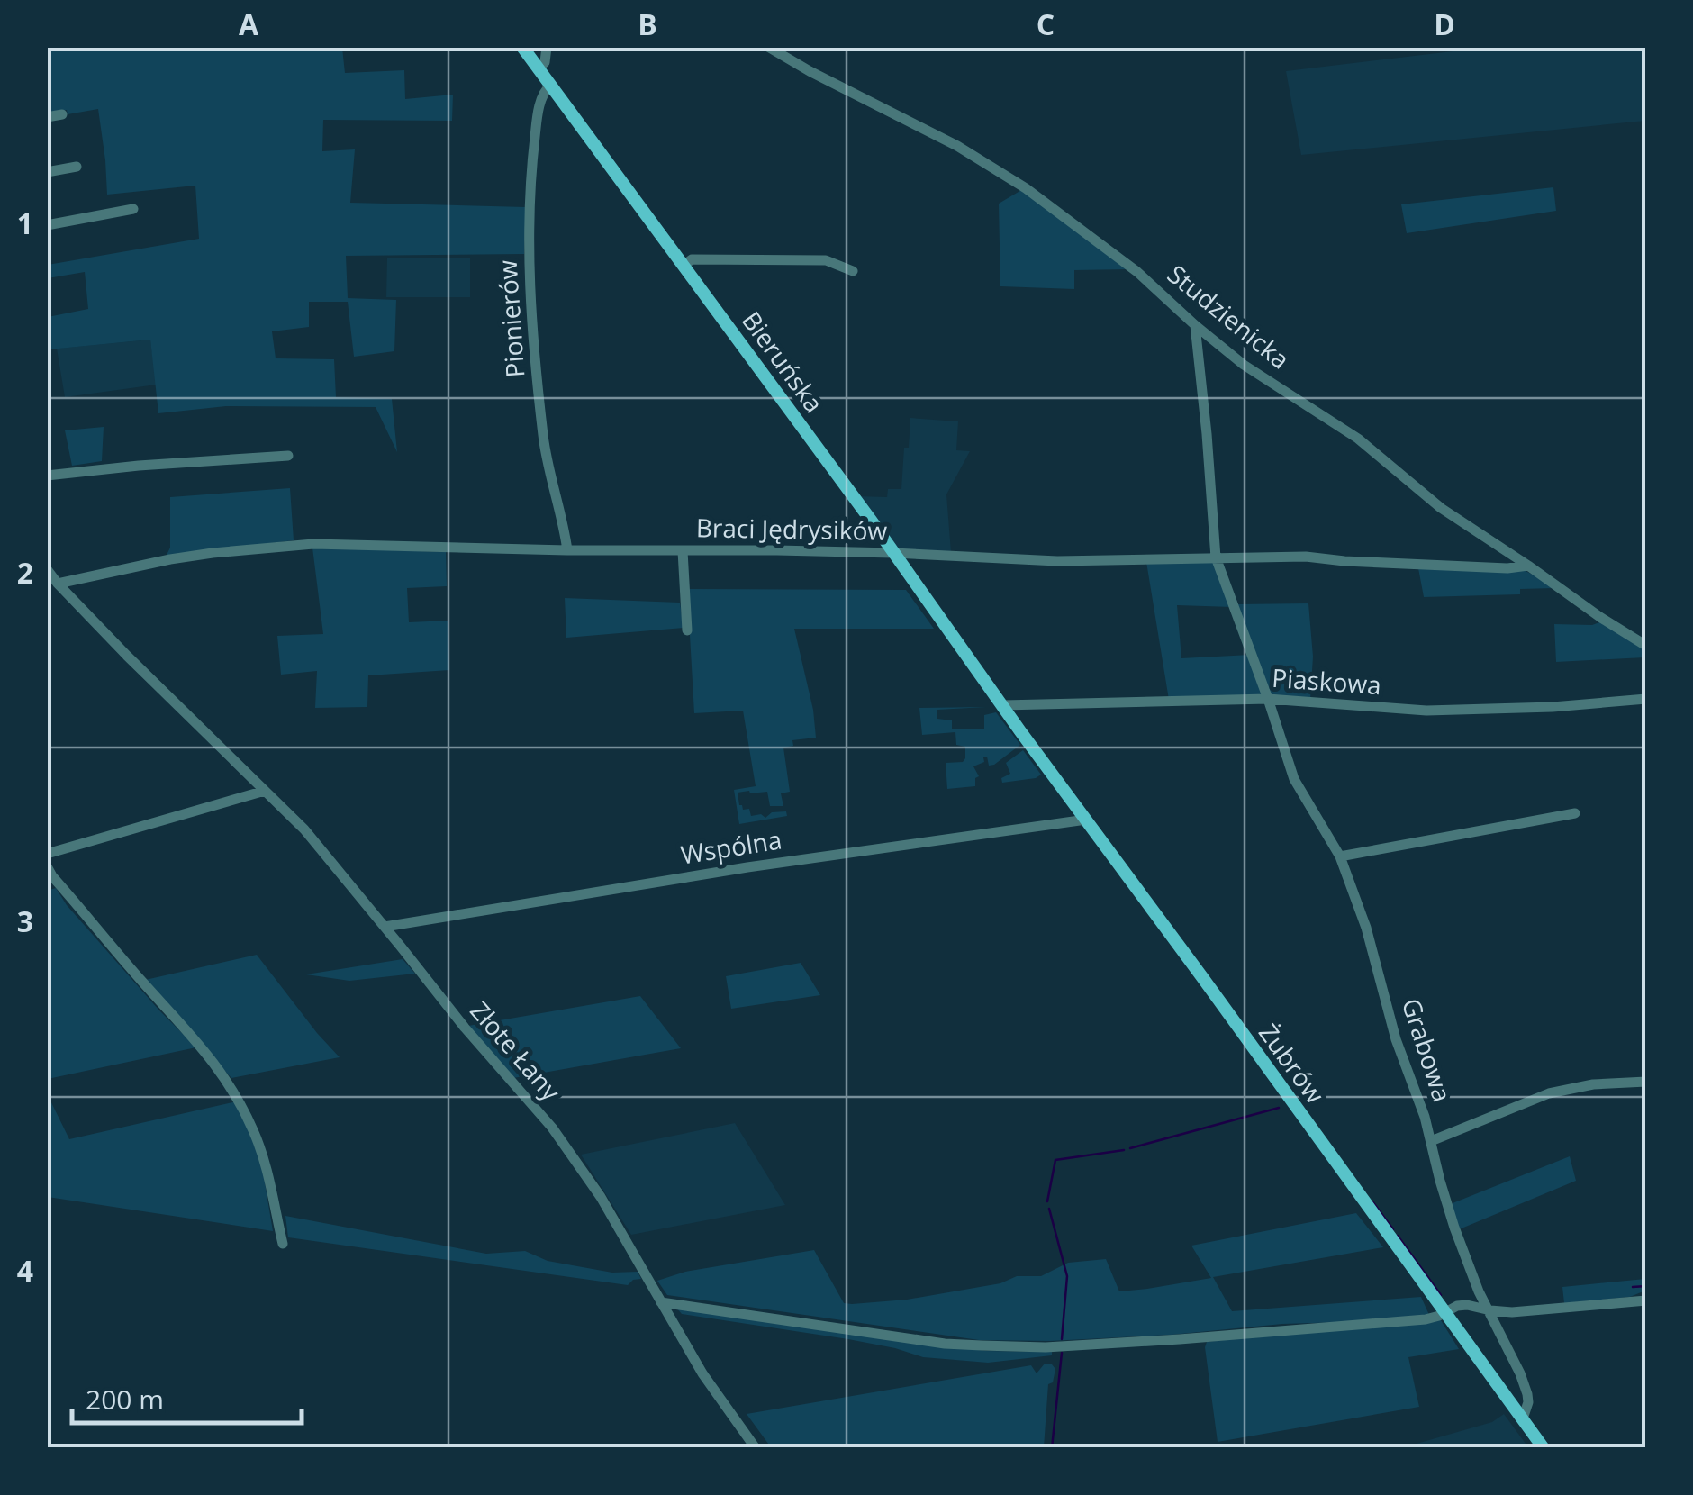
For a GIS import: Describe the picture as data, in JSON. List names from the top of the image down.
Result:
{
  "streets": {
    "main road": ["Bieruńska", "Żubrów"],
    "street": [
      "Studzienicka",
      "Pionierów",
      "Braci Jędrysików",
      "Piaskowa",
      "Wspólna",
      "Grabowa",
      "Złote Łany"
    ]
  },
  "crossings": [
    ["Studzienicka", "Braci Jędrysików"],
    ["Studzienicka", "Grabowa"],
    ["Pionierów", "Bieruńska"],
    ["Pionierów", "Braci Jędrysików"],
    ["Bieruńska", "Braci Jędrysików"],
    ["Bieruńska", "Piaskowa"],
    ["Bieruńska", "Żubrów"],
    ["Braci Jędrysików", "Grabowa"],
    ["Braci Jędrysików", "Złote Łany"],
    ["Piaskowa", "Grabowa"],
    ["Piaskowa", "Żubrów"],
    ["Wspólna", "Złote Łany"],
    ["Wspólna", "Żubrów"],
    ["Grabowa", "Żubrów"]
  ],
  "scale_bar": "200 m",
  "grid": {
    "columns": [
      "A",
      "B",
      "C",
      "D"
    ],
    "rows": [
      "1",
      "2",
      "3",
      "4"
    ]
  }
}
